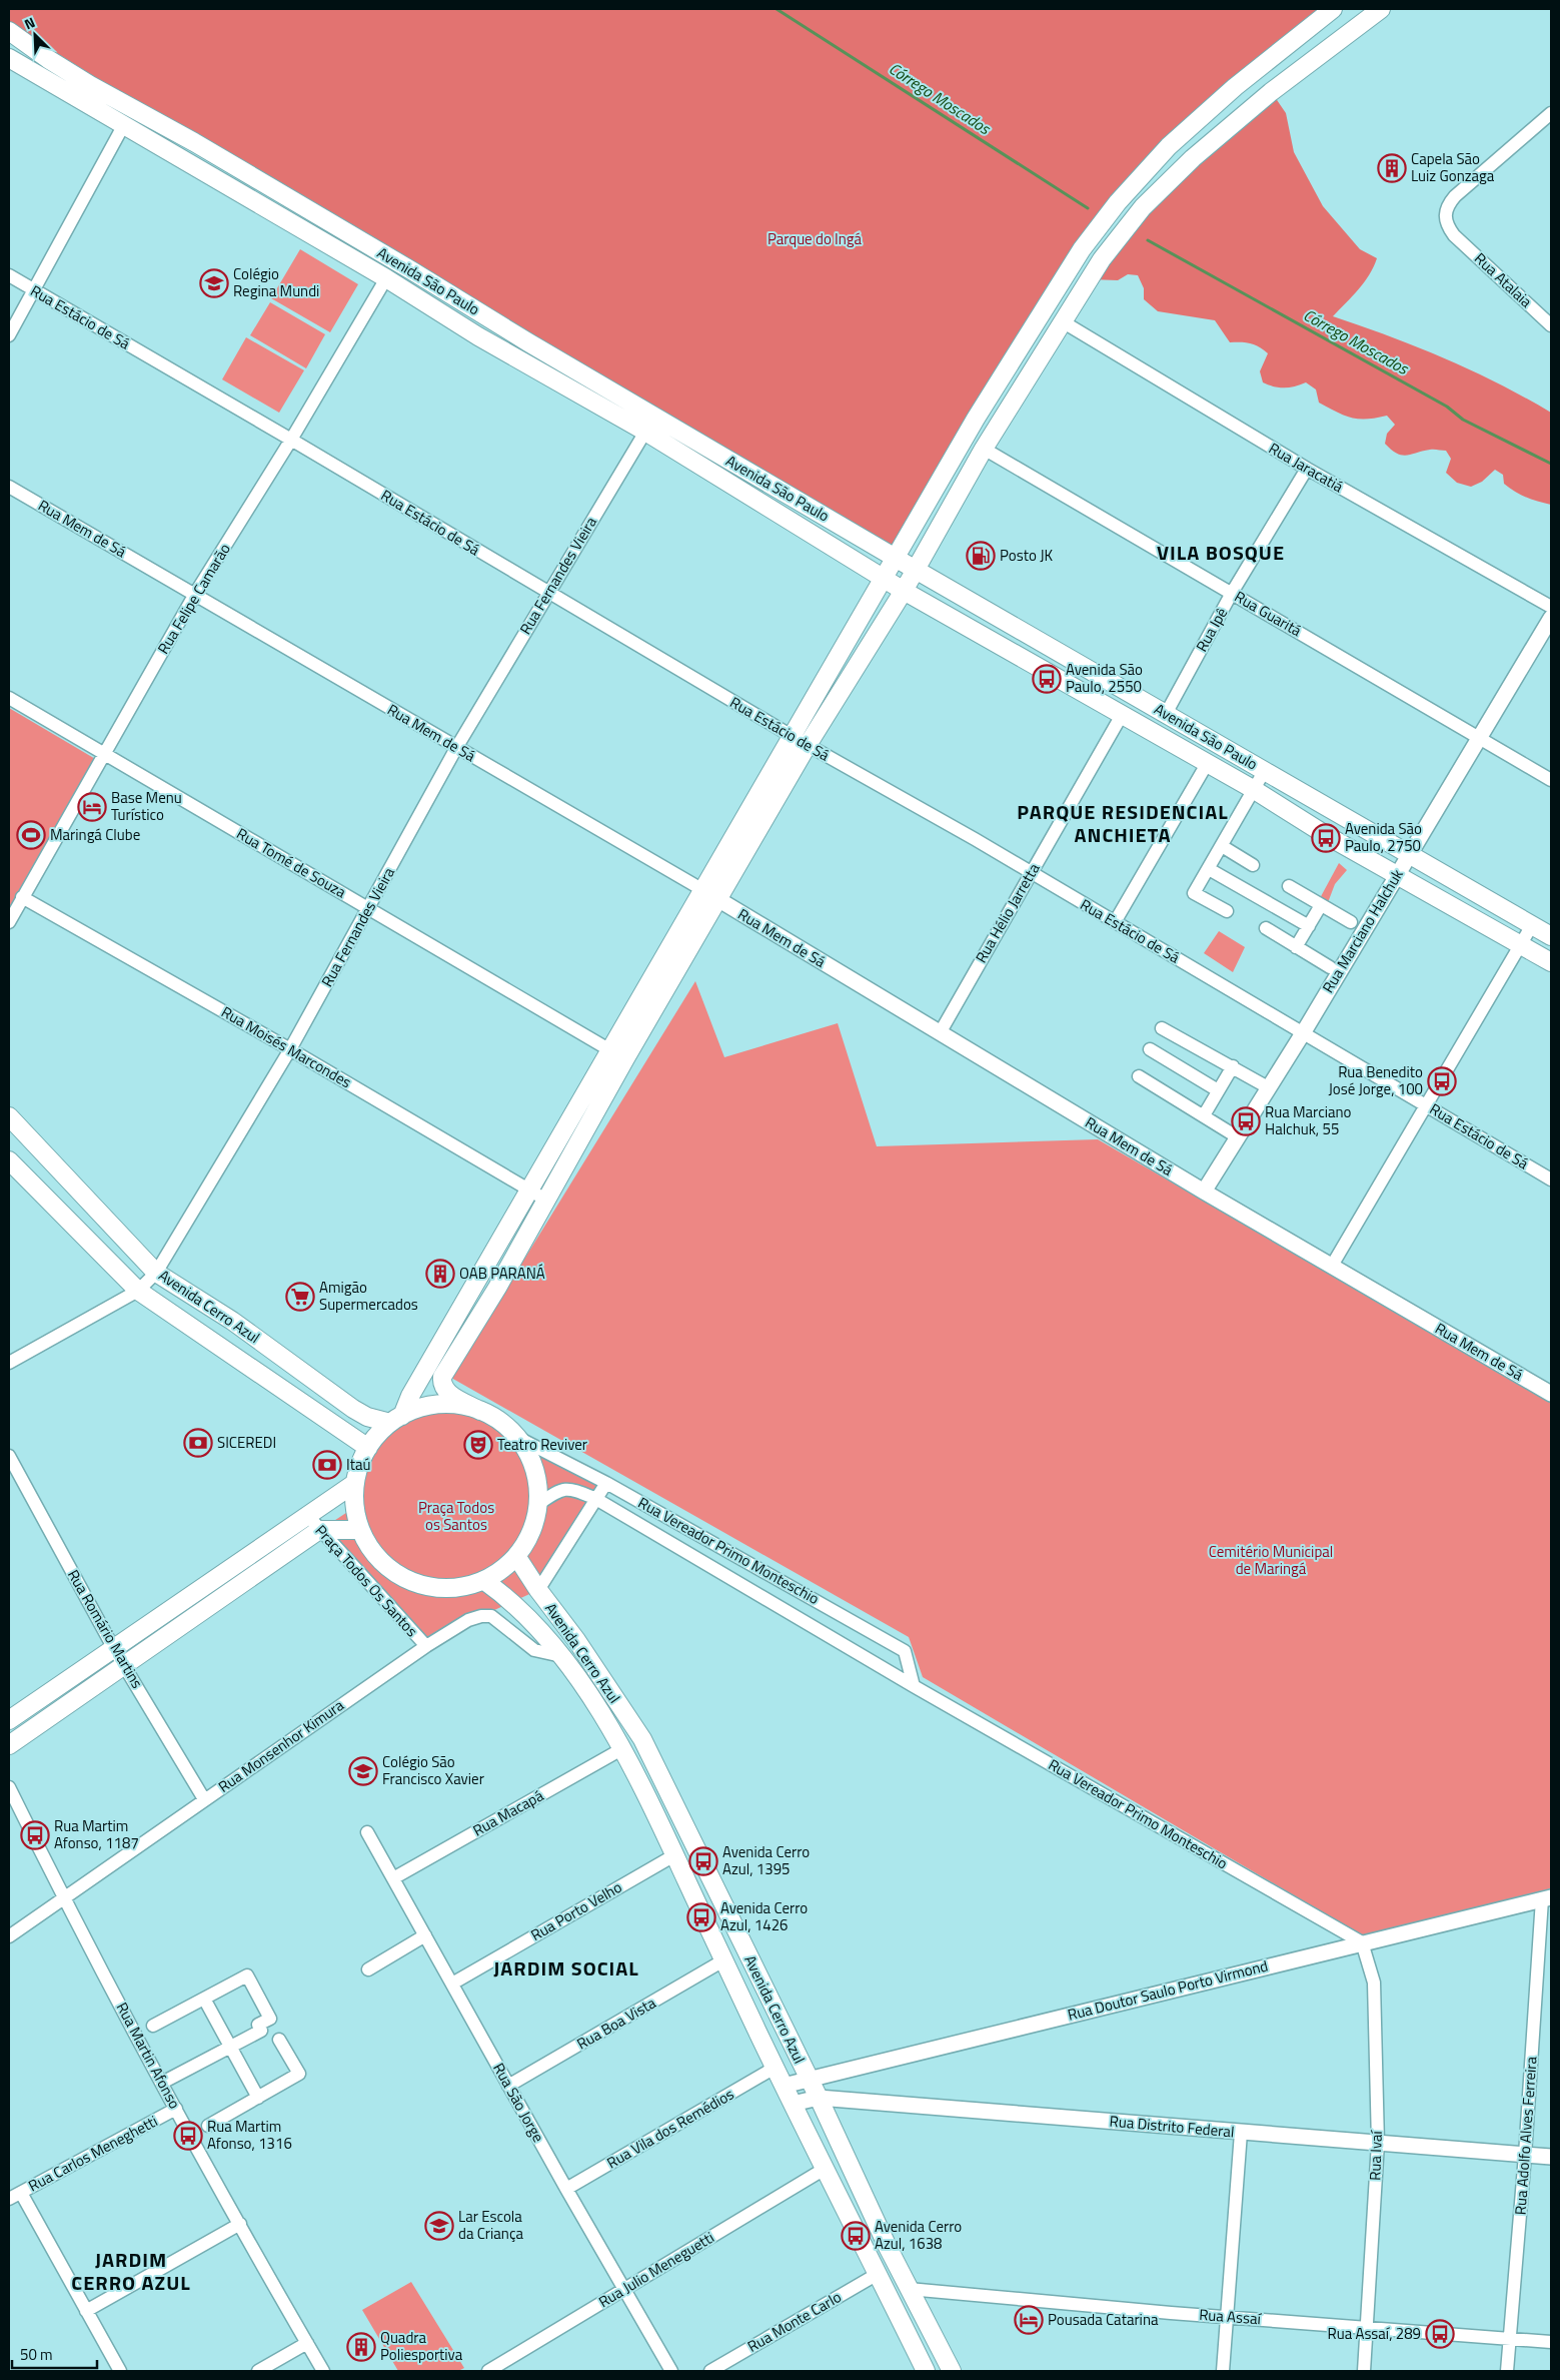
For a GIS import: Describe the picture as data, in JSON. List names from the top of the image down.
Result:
{
  "streets": {
    "main road": ["Avenida São Paulo", "Avenida Cerro Azul", "Praça Todos Os Santos"],
    "street": [
      "Rua Atalaia",
      "Rua Estácio de Sá",
      "Rua Jaracatiá",
      "Rua Mem de Sá",
      "Rua Fernandes Vieira",
      "Rua Felipe Camarão",
      "Rua Guaritá",
      "Rua Ipê",
      "Rua Tomé de Souza",
      "Rua Hélio Jarretta",
      "Rua Marciano Halchuk",
      "Rua Moisés Marcondes",
      "Rua Vereador Primo Monteschio",
      "Rua Romário Martins",
      "Rua Monsenhor Kimura",
      "Rua Macapá",
      "Rua Porto Velho",
      "Rua Doutor Saulo Porto Virmond",
      "Rua Boa Vista",
      "Rua Martin Afonso",
      "Rua São Jorge",
      "Rua Distrito Federal",
      "Rua Vila dos Remédios",
      "Rua Adolfo Alves Ferreira",
      "Rua Carlos Meneghetti",
      "Rua Ivaí",
      "Rua Julio Meneguetti",
      "Rua Assaí",
      "Rua Monte Carlo"
    ]
  },
  "crossings": [
    ["Avenida São Paulo", "Rua Fernandes Vieira"],
    ["Avenida São Paulo", "Rua Felipe Camarão"],
    ["Avenida São Paulo", "Rua Ipê"],
    ["Avenida São Paulo", "Rua Hélio Jarretta"],
    ["Avenida São Paulo", "Rua Marciano Halchuk"],
    ["Rua Estácio de Sá", "Rua Fernandes Vieira"],
    ["Rua Estácio de Sá", "Rua Felipe Camarão"],
    ["Rua Estácio de Sá", "Rua Hélio Jarretta"],
    ["Rua Estácio de Sá", "Rua Marciano Halchuk"],
    ["Rua Jaracatiá", "Rua Ipê"],
    ["Rua Mem de Sá", "Rua Fernandes Vieira"],
    ["Rua Mem de Sá", "Rua Felipe Camarão"],
    ["Rua Mem de Sá", "Rua Hélio Jarretta"],
    ["Rua Mem de Sá", "Rua Marciano Halchuk"],
    ["Rua Fernandes Vieira", "Rua Tomé de Souza"],
    ["Rua Fernandes Vieira", "Rua Moisés Marcondes"],
    ["Rua Fernandes Vieira", "Avenida Cerro Azul"],
    ["Rua Felipe Camarão", "Rua Tomé de Souza"],
    ["Rua Felipe Camarão", "Rua Moisés Marcondes"],
    ["Rua Guaritá", "Rua Ipê"],
    ["Rua Guaritá", "Rua Marciano Halchuk"],
    ["Avenida Cerro Azul", "Praça Todos Os Santos"],
    ["Avenida Cerro Azul", "Rua Monsenhor Kimura"],
    ["Avenida Cerro Azul", "Rua Macapá"],
    ["Avenida Cerro Azul", "Rua Porto Velho"],
    ["Avenida Cerro Azul", "Rua Doutor Saulo Porto Virmond"],
    ["Avenida Cerro Azul", "Rua Boa Vista"],
    ["Avenida Cerro Azul", "Rua Distrito Federal"],
    ["Avenida Cerro Azul", "Rua Vila dos Remédios"],
    ["Avenida Cerro Azul", "Rua Julio Meneguetti"],
    ["Avenida Cerro Azul", "Rua Assaí"],
    ["Avenida Cerro Azul", "Rua Monte Carlo"],
    ["Rua Vereador Primo Monteschio", "Praça Todos Os Santos"],
    ["Rua Vereador Primo Monteschio", "Rua Doutor Saulo Porto Virmond"],
    ["Rua Vereador Primo Monteschio", "Rua Ivaí"],
    ["Praça Todos Os Santos", "Rua Monsenhor Kimura"],
    ["Rua Romário Martins", "Rua Monsenhor Kimura"],
    ["Rua Monsenhor Kimura", "Rua Martin Afonso"],
    ["Rua Macapá", "Rua São Jorge"],
    ["Rua Porto Velho", "Rua São Jorge"],
    ["Rua Doutor Saulo Porto Virmond", "Rua Adolfo Alves Ferreira"],
    ["Rua Doutor Saulo Porto Virmond", "Rua Ivaí"],
    ["Rua Boa Vista", "Rua São Jorge"],
    ["Rua Martin Afonso", "Rua Carlos Meneghetti"],
    ["Rua São Jorge", "Rua Vila dos Remédios"],
    ["Rua São Jorge", "Rua Julio Meneguetti"],
    ["Rua Distrito Federal", "Rua Adolfo Alves Ferreira"],
    ["Rua Distrito Federal", "Rua Ivaí"],
    ["Rua Adolfo Alves Ferreira", "Rua Assaí"],
    ["Rua Ivaí", "Rua Assaí"]
  ],
  "districts": [
    "VILA BOSQUE",
    "PARQUE RESIDENCIAL ANCHIETA",
    "JARDIM SOCIAL",
    "JARDIM CERRO AZUL"
  ],
  "water": ["Córrego Moscados"],
  "parks": ["Parque do Ingá", "Praça Todos os Santos", "Cemitério Municipal de Maringá"],
  "places": {
    "building": ["Capela São Luiz Gonzaga", "OAB PARANÁ", "Quadra Poliesportiva"],
    "school or university": ["Colégio Regina Mundi", "Colégio São Francisco Xavier", "Lar Escola da Criança"],
    "fuel station": ["Posto JK"],
    "bus stop": [
      "Avenida São Paulo, 2550",
      "Avenida São Paulo, 2750",
      "Rua Benedito José Jorge, 100",
      "Rua Marciano Halchuk, 55",
      "Rua Martim Afonso, 1187",
      "Avenida Cerro Azul, 1395",
      "Avenida Cerro Azul, 1426",
      "Rua Martim Afonso, 1316",
      "Avenida Cerro Azul, 1638",
      "Rua Assaí, 289"
    ],
    "hotel": ["Base Menu Turístico", "Pousada Catarina"],
    "sports": ["Maringá Clube"],
    "supermarket": ["Amigão Supermercados"],
    "bank": ["SICEREDI", "Itaú"],
    "theatre": ["Teatro Reviver"]
  },
  "scale_bar": "50 m",
  "north": "top left"
}
